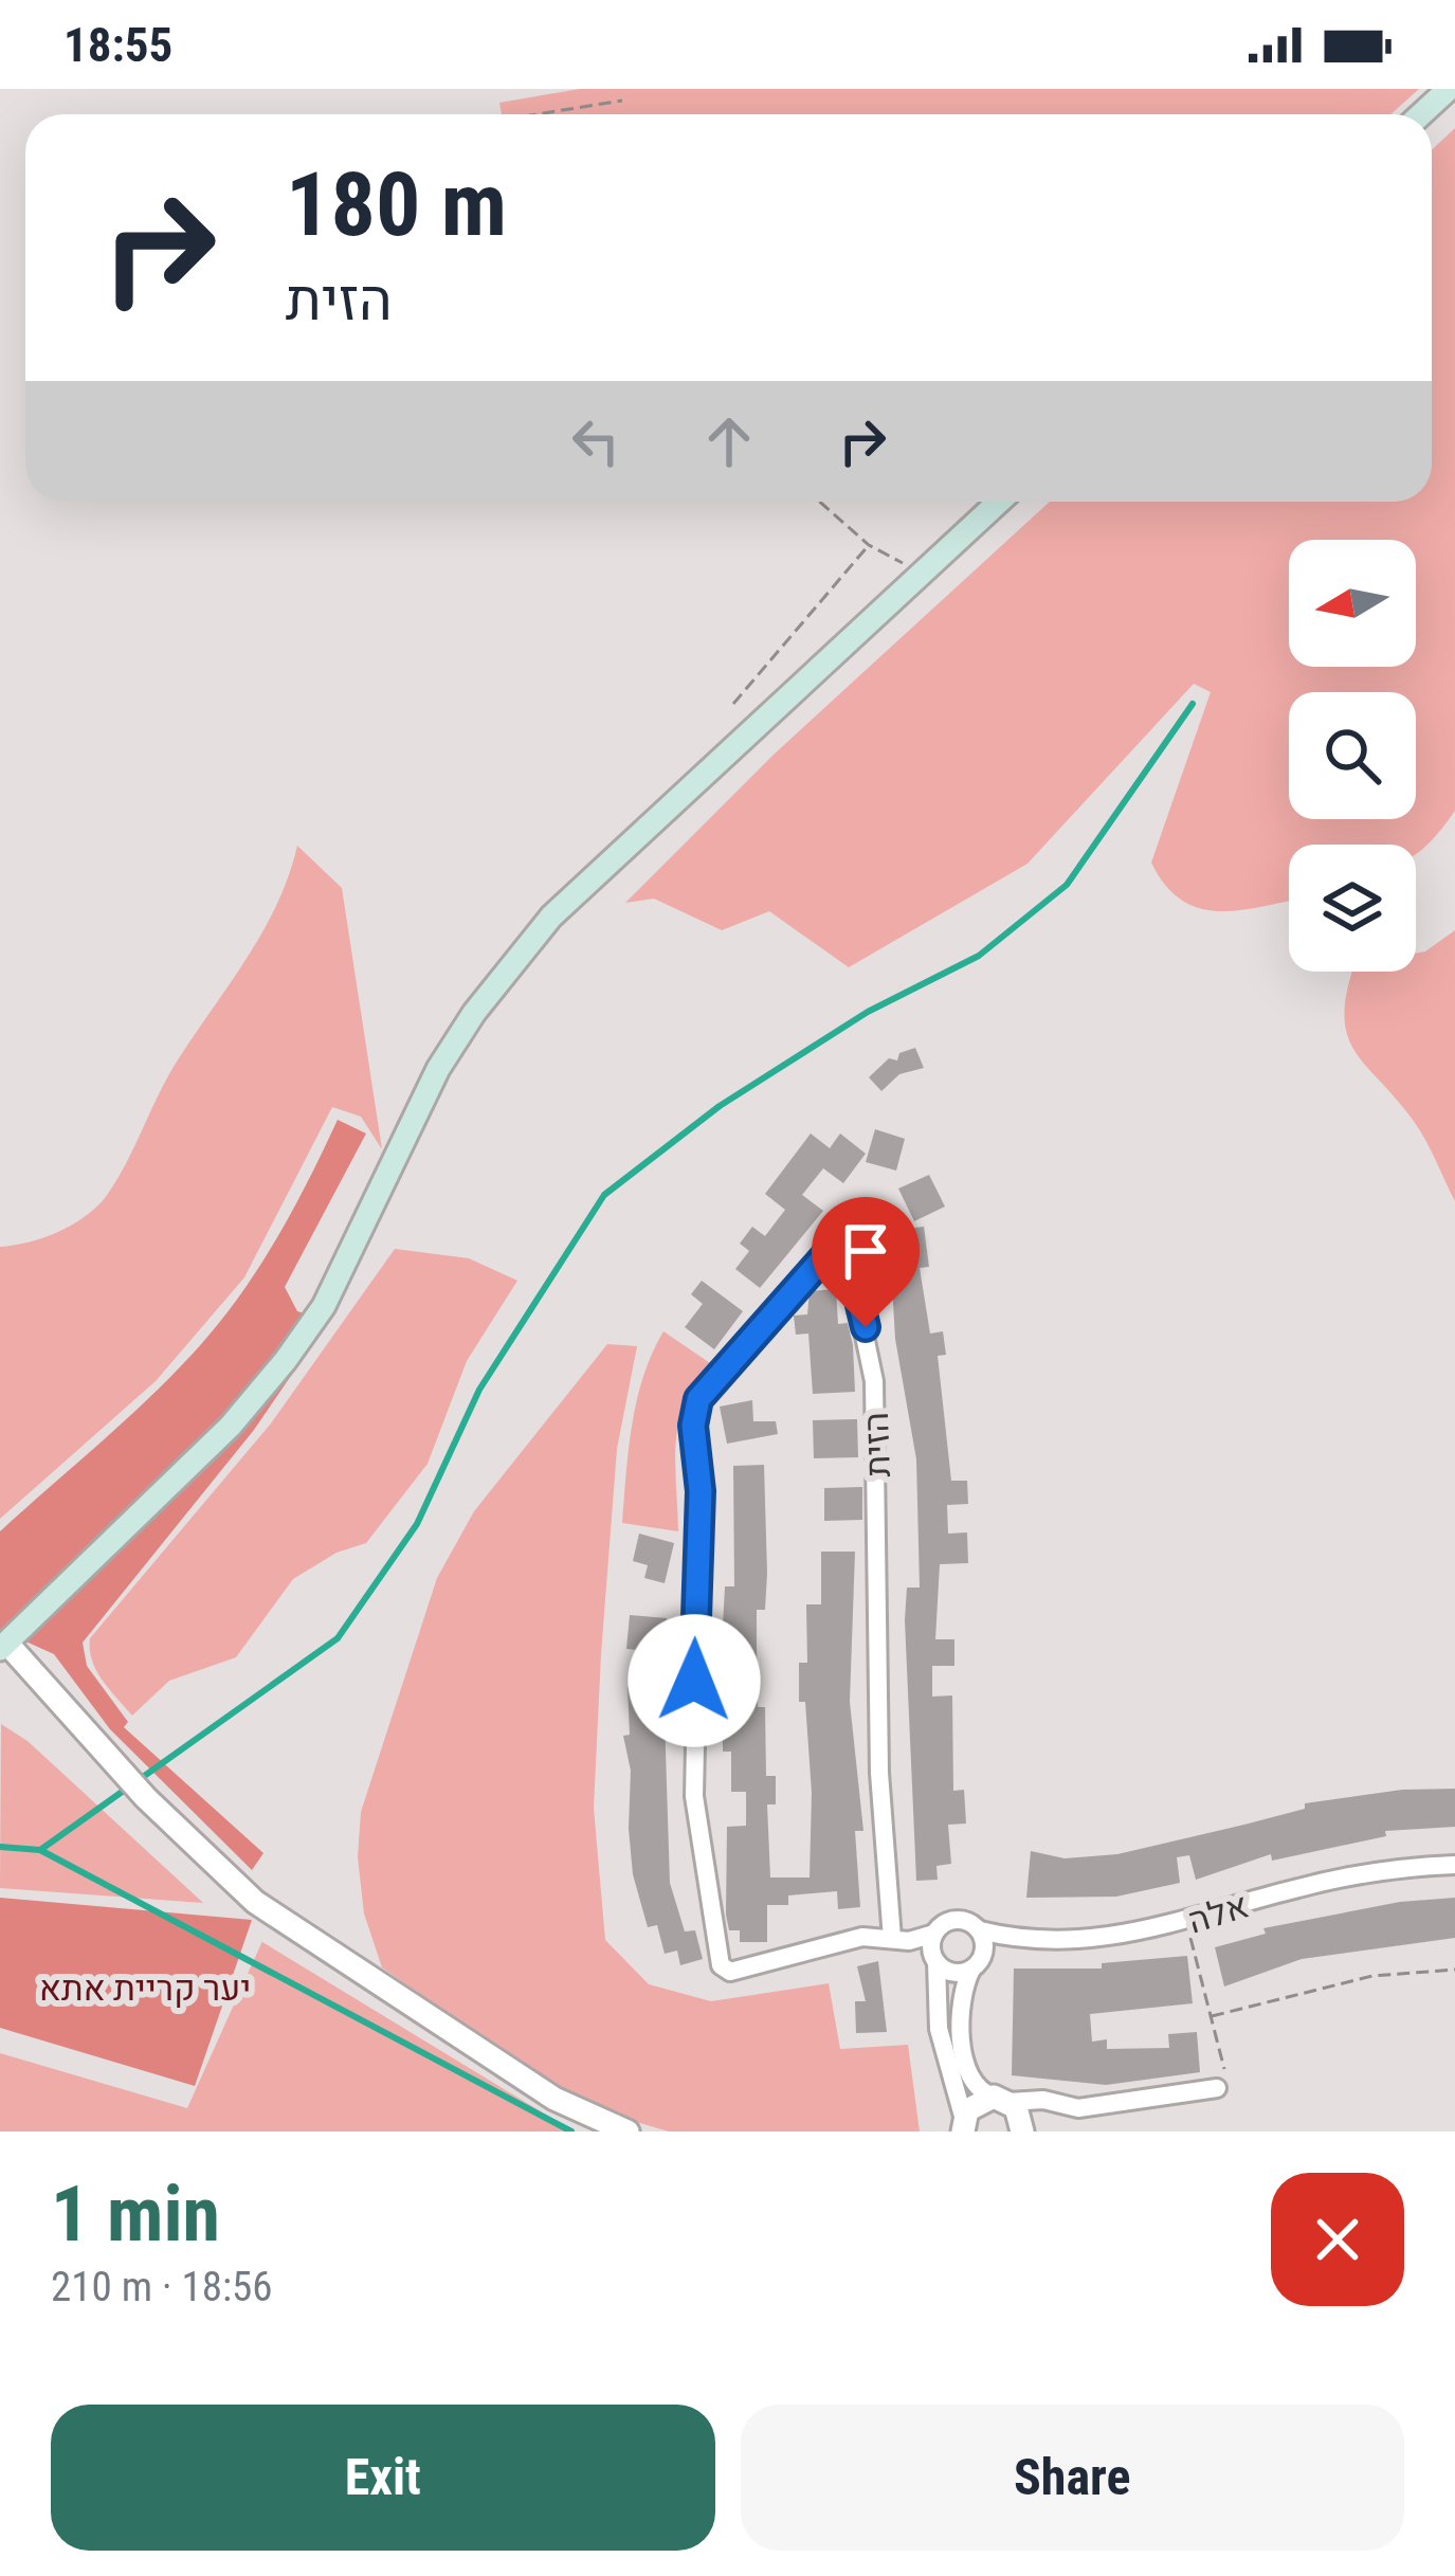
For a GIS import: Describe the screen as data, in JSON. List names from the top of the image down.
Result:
{
  "streets": {
    "street": ["הזית", "אלה"]
  },
  "crossings": [
    ["הזית", "אלה"]
  ],
  "parks": ["יער קריית אתא"],
  "north": "left",
  "page": {
    "status": "18:55",
    "turn": ["180 m", "הזית"],
    "heading": ["1 min", "210 m · 18:56"],
    "buttons": ["Exit", "Share"]
  }
}
